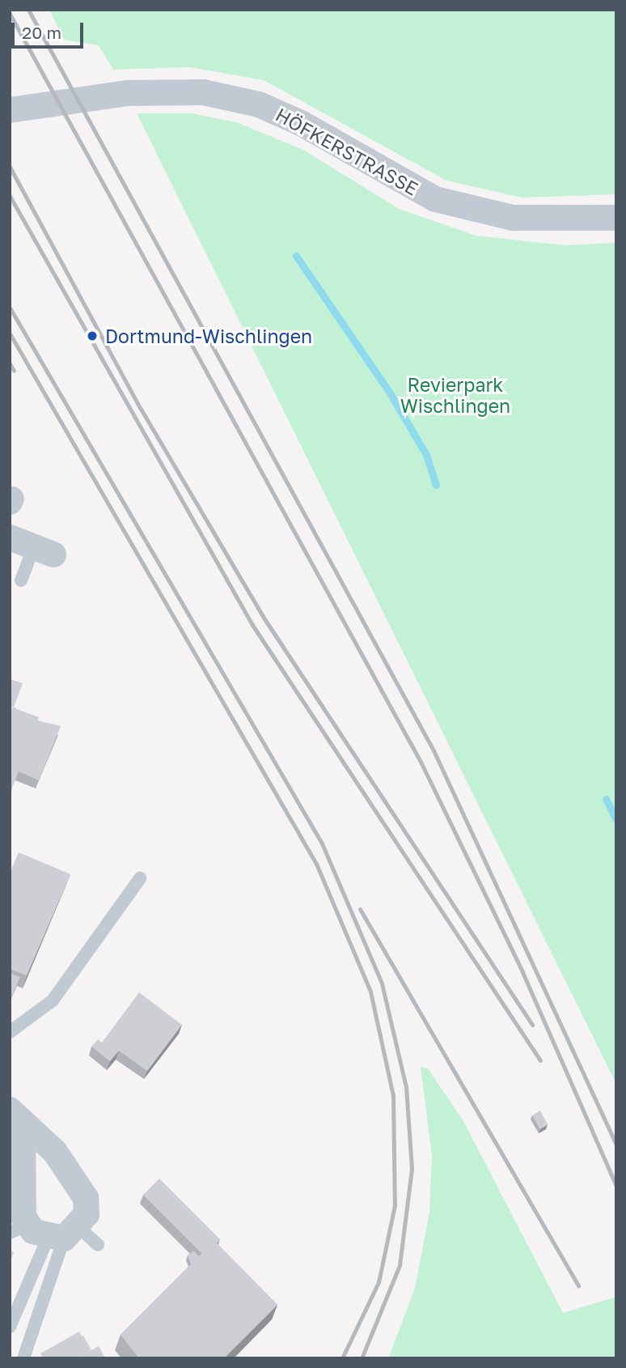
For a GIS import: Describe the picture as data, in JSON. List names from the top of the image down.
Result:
{
  "streets": {
    "street": ["HÖFKERSTRASSE"]
  },
  "parks": ["Revierpark Wischlingen"],
  "places": ["Dortmund-Wischlingen"],
  "scale_bar": "20 m"
}
